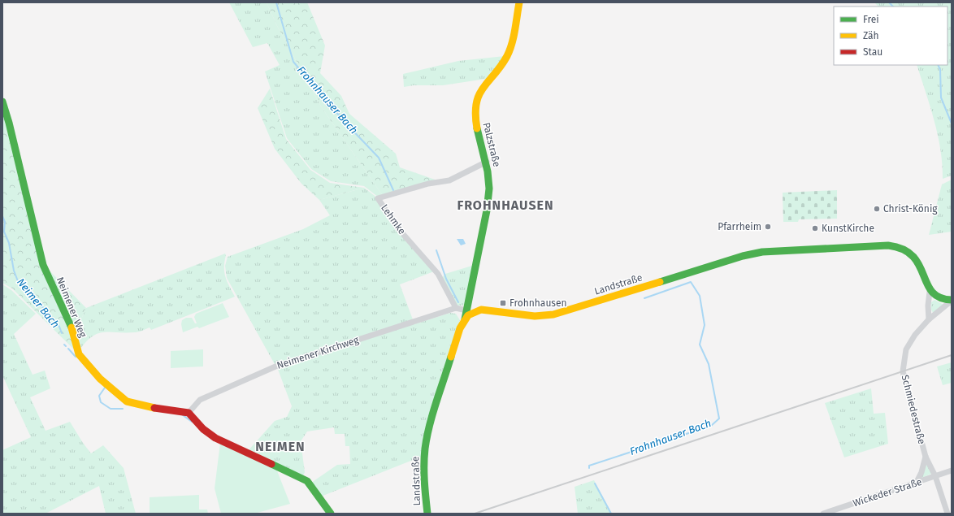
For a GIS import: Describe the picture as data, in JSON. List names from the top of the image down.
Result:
{
  "streets": {
    "street": [
      "Palzstraße",
      "Lehmke",
      "Landstraße",
      "Neimener Weg",
      "Neimener Kirchweg",
      "Schmiedestraße",
      "Wickeder Straße"
    ]
  },
  "crossings": [
    ["Palzstraße", "Lehmke"],
    ["Palzstraße", "Landstraße"],
    ["Lehmke", "Neimener Kirchweg"],
    ["Neimener Weg", "Neimener Kirchweg"],
    ["Schmiedestraße", "Wickeder Straße"]
  ],
  "districts": ["FROHNHAUSEN", "NEIMEN"],
  "water": ["Frohnhauser Bach", "Neimer Bach"],
  "places": {
    "other": ["Christ-König", "Pfarrheim", "KunstKirche"],
    "transit": ["Frohnhausen"]
  },
  "legend": ["Frei", "Zäh", "Stau"]
}
